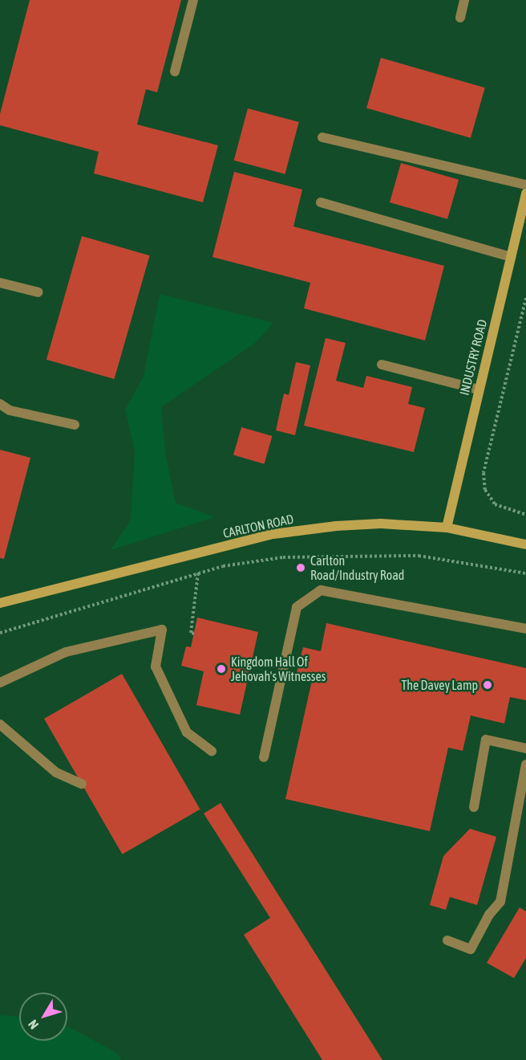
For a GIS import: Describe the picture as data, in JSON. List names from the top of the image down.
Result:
{
  "streets": {
    "main road": ["INDUSTRY ROAD", "CARLTON ROAD"]
  },
  "crossings": [
    ["INDUSTRY ROAD", "CARLTON ROAD"]
  ],
  "places": ["Carlton Road/Industry Road", "Kingdom Hall Of Jehovah's Witnesses", "The Davey Lamp"],
  "north": "bottom left"
}
